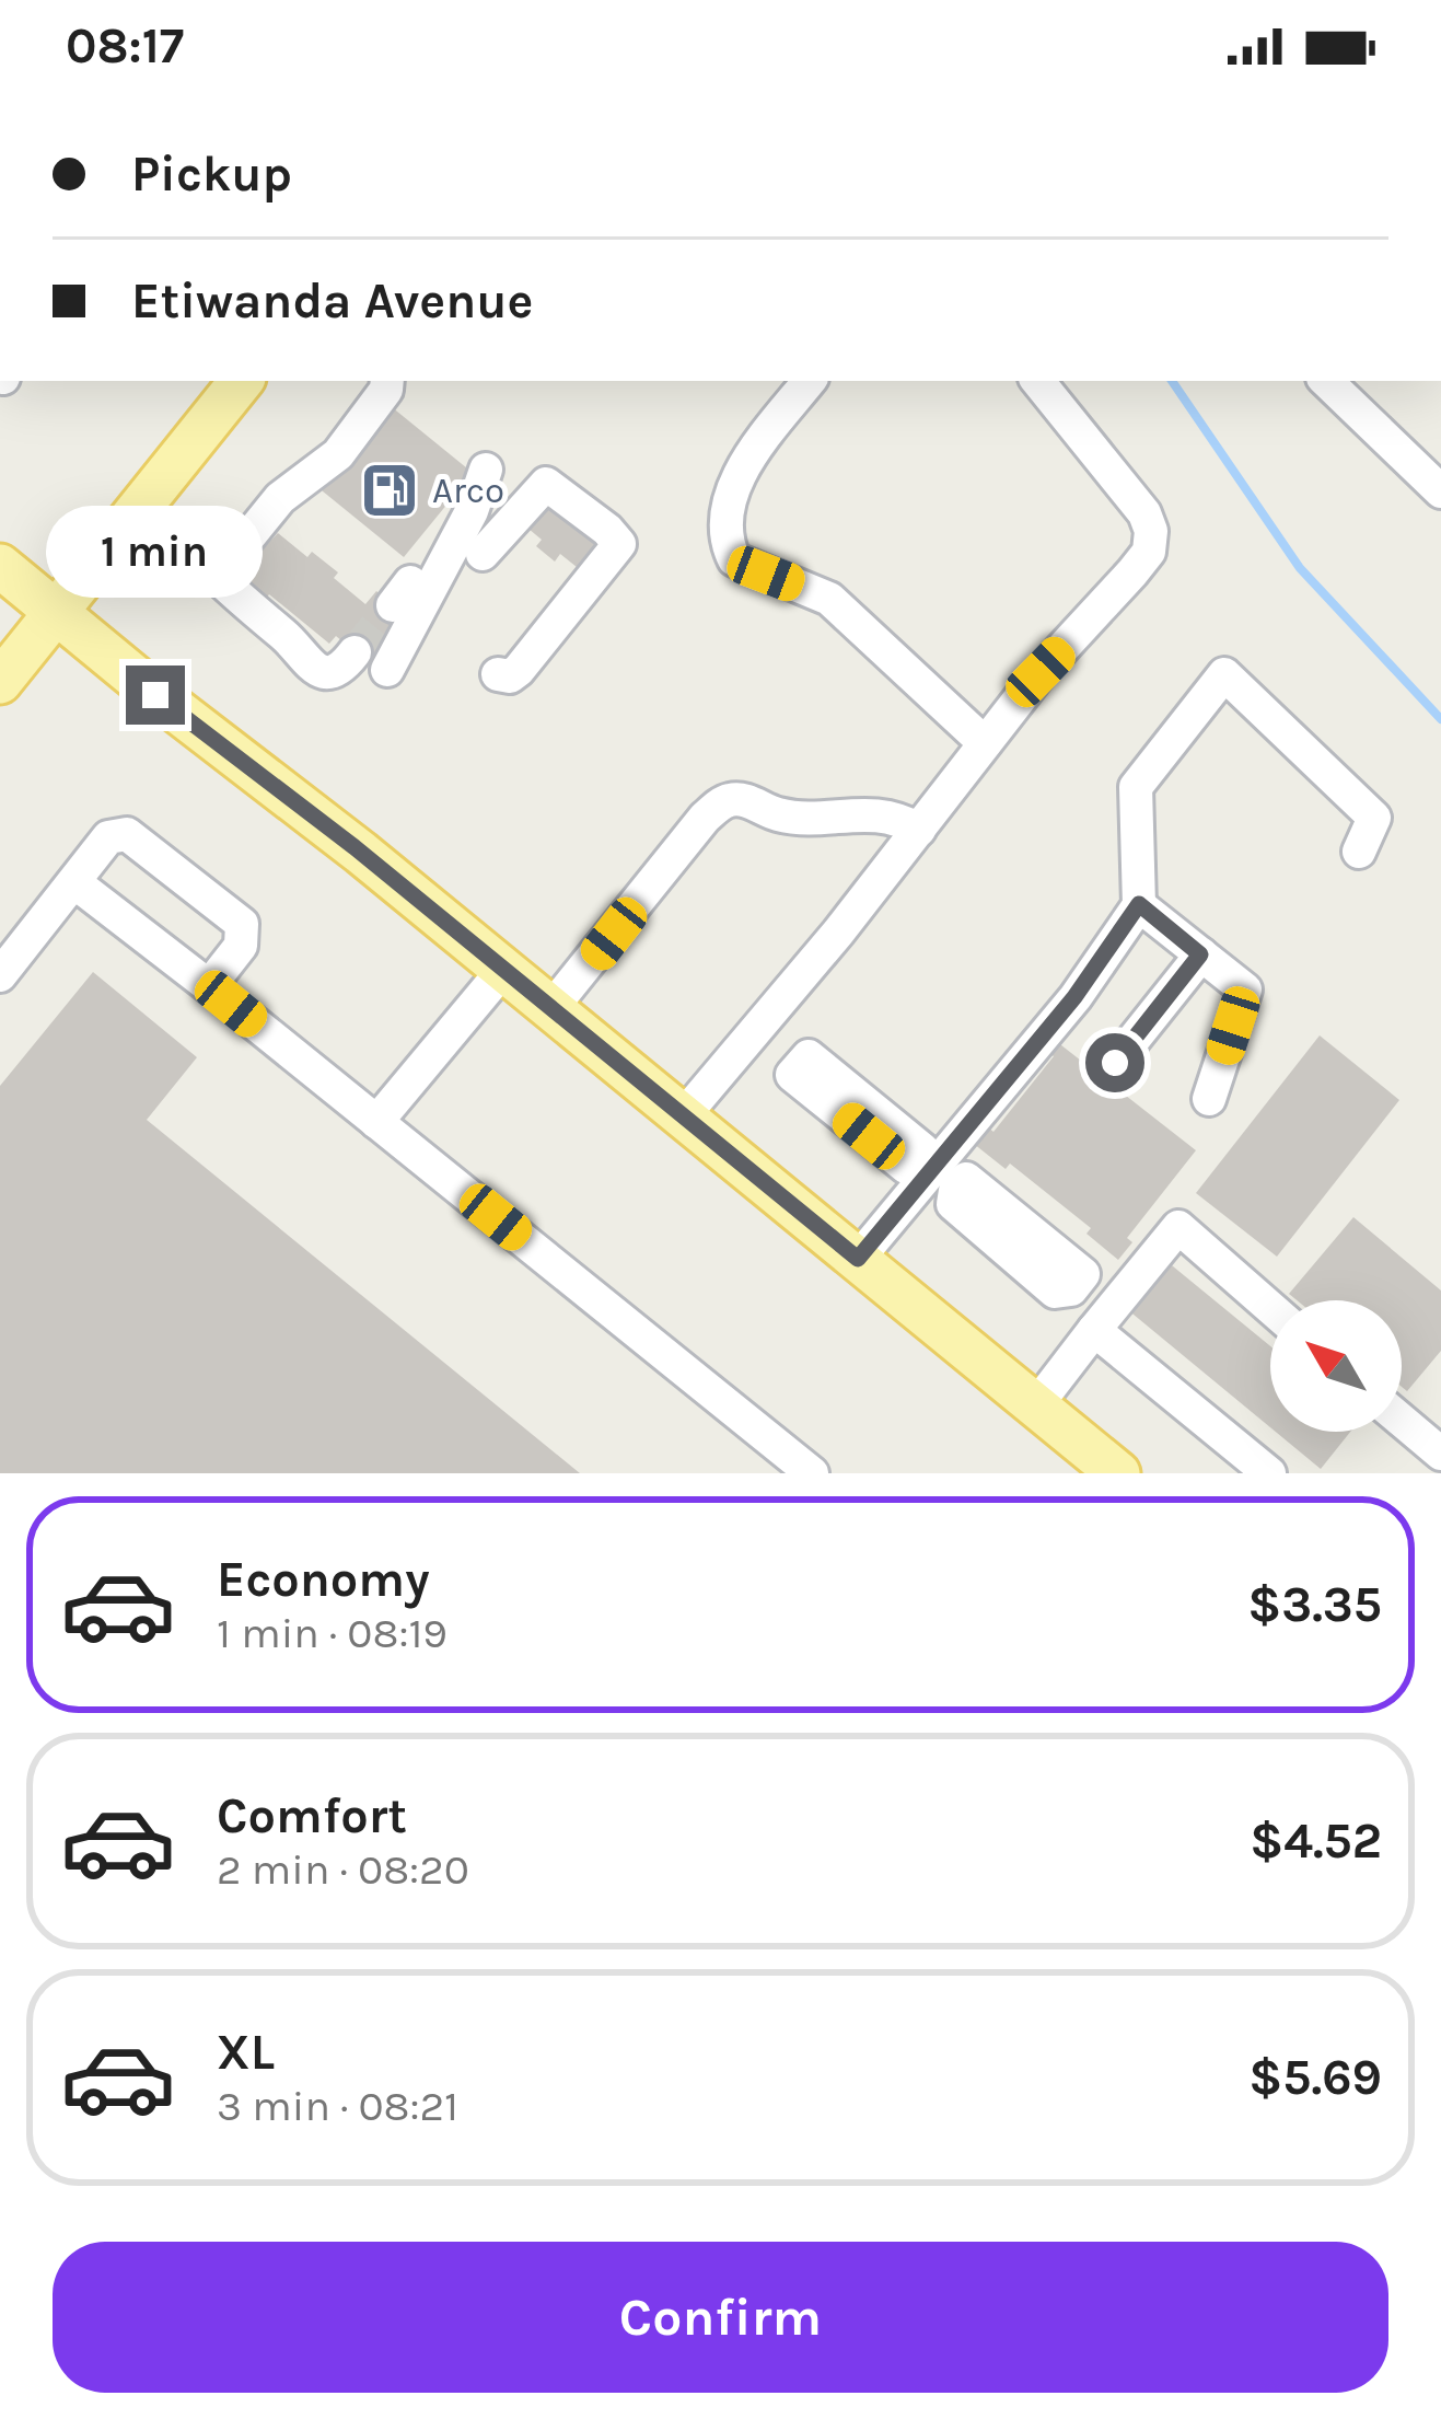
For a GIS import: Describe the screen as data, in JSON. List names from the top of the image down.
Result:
{
  "places": {
    "fuel station": ["Arco"]
  },
  "north": "top left",
  "page": {
    "status": "08:17",
    "banner": ["Pickup", "Etiwanda Avenue"],
    "bubble": "1 min",
    "list": [
      {
        "name": "Economy",
        "note": "1 min · 08:19",
        "value": "$3.35"
      },
      {
        "name": "Comfort",
        "note": "2 min · 08:20",
        "value": "$4.52"
      },
      {
        "name": "XL",
        "note": "3 min · 08:21",
        "value": "$5.69"
      }
    ],
    "buttons": "Confirm"
  }
}
